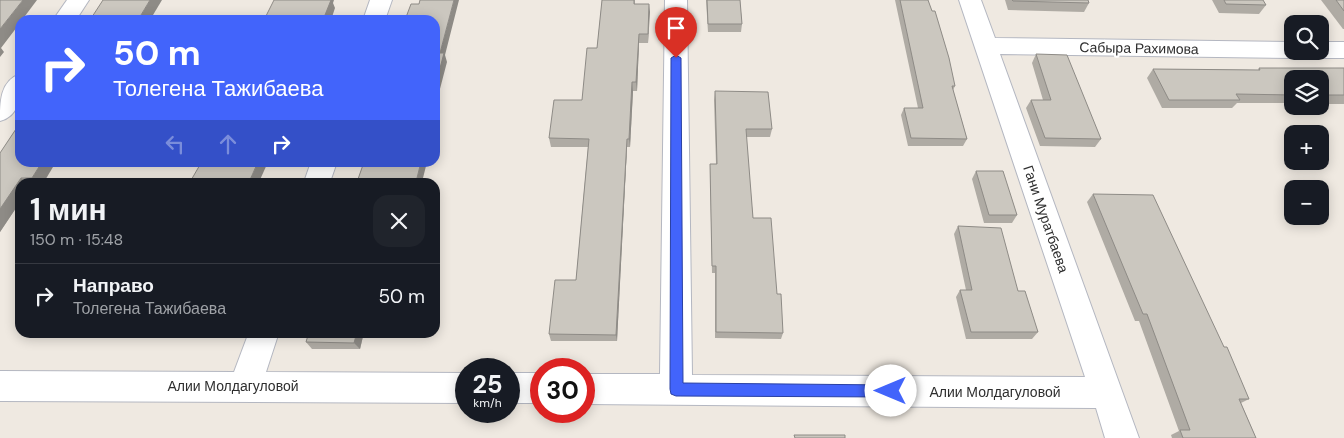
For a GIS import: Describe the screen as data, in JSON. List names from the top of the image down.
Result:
{
  "streets": {
    "street": ["Сабыра Рахимова", "Гани Муратбаева", "Алии Молдагуловой"]
  },
  "crossings": [
    ["Сабыра Рахимова", "Гани Муратбаева"],
    ["Гани Муратбаева", "Алии Молдагуловой"]
  ],
  "page": {
    "map_buttons": ["+", "−"],
    "turn": ["50 m", "Толегена Тажибаева"],
    "heading": ["1 мин", "150 m · 15:48"],
    "list": [
      {
        "name": "Направо",
        "note": "Толегена Тажибаева",
        "value": "50 m"
      }
    ],
    "speed": "25 km/h",
    "limit": "30"
  }
}
